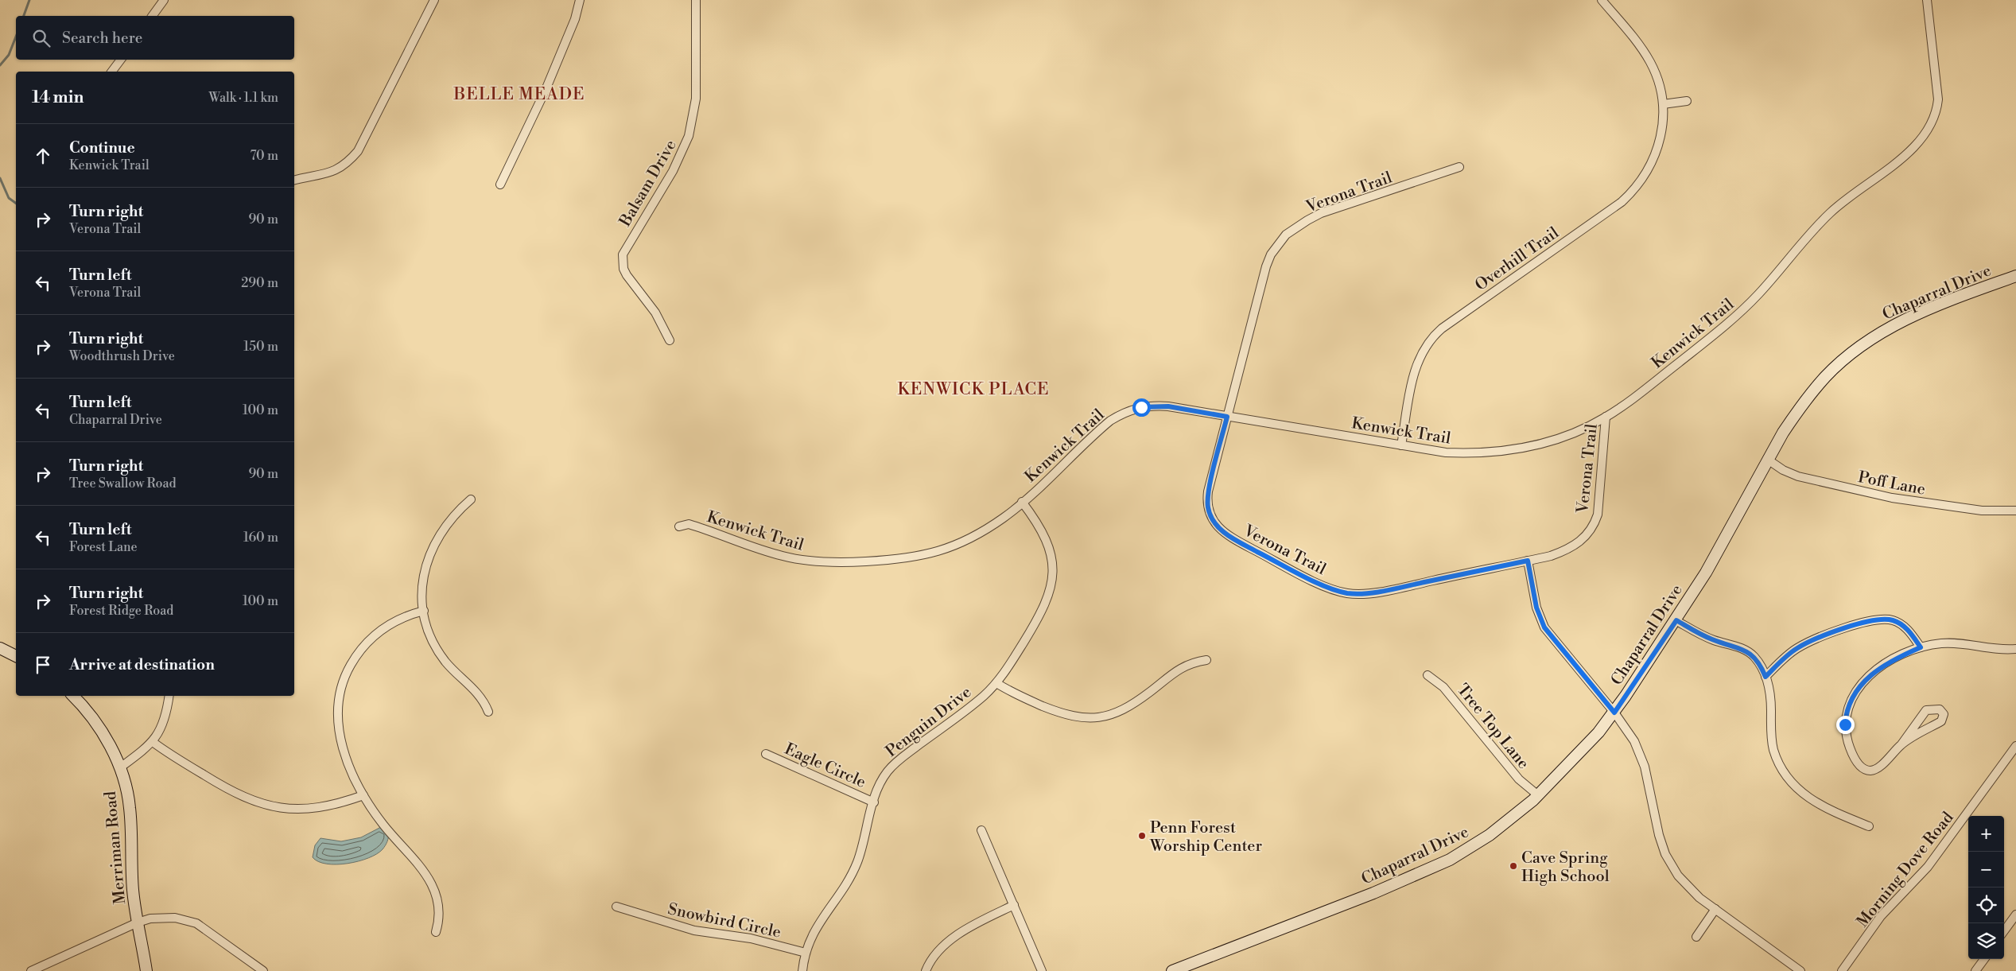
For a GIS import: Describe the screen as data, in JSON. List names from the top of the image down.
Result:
{
  "streets": {
    "street": [
      "Balsam Drive",
      "Verona Trail",
      "Overhill Trail",
      "Chaparral Drive",
      "Kenwick Trail",
      "Poff Lane",
      "Penguin Drive",
      "Tree Top Lane",
      "Eagle Circle",
      "Merriman Road",
      "Morning Dove Road",
      "Snowbird Circle"
    ]
  },
  "crossings": [
    ["Verona Trail", "Kenwick Trail"],
    ["Overhill Trail", "Kenwick Trail"],
    ["Chaparral Drive", "Poff Lane"],
    ["Chaparral Drive", "Tree Top Lane"],
    ["Kenwick Trail", "Penguin Drive"],
    ["Penguin Drive", "Eagle Circle"],
    ["Penguin Drive", "Snowbird Circle"]
  ],
  "districts": ["BELLE MEADE", "KENWICK PLACE"],
  "places": ["Penn Forest Worship Center", "Cave Spring High School"],
  "page": {
    "search": "Search here",
    "heading": ["14 min", "Walk · 1.1 km"],
    "list": [
      ["Continue", "Kenwick Trail", "70 m"],
      ["Turn right", "Verona Trail", "90 m"],
      ["Turn left", "Verona Trail", "290 m"],
      ["Turn right", "Woodthrush Drive", "150 m"],
      ["Turn left", "Chaparral Drive", "100 m"],
      ["Turn right", "Tree Swallow Road", "90 m"],
      ["Turn left", "Forest Lane", "160 m"],
      ["Turn right", "Forest Ridge Road", "100 m"],
      "Arrive at destination"
    ],
    "map_buttons": ["+", "−"]
  }
}
